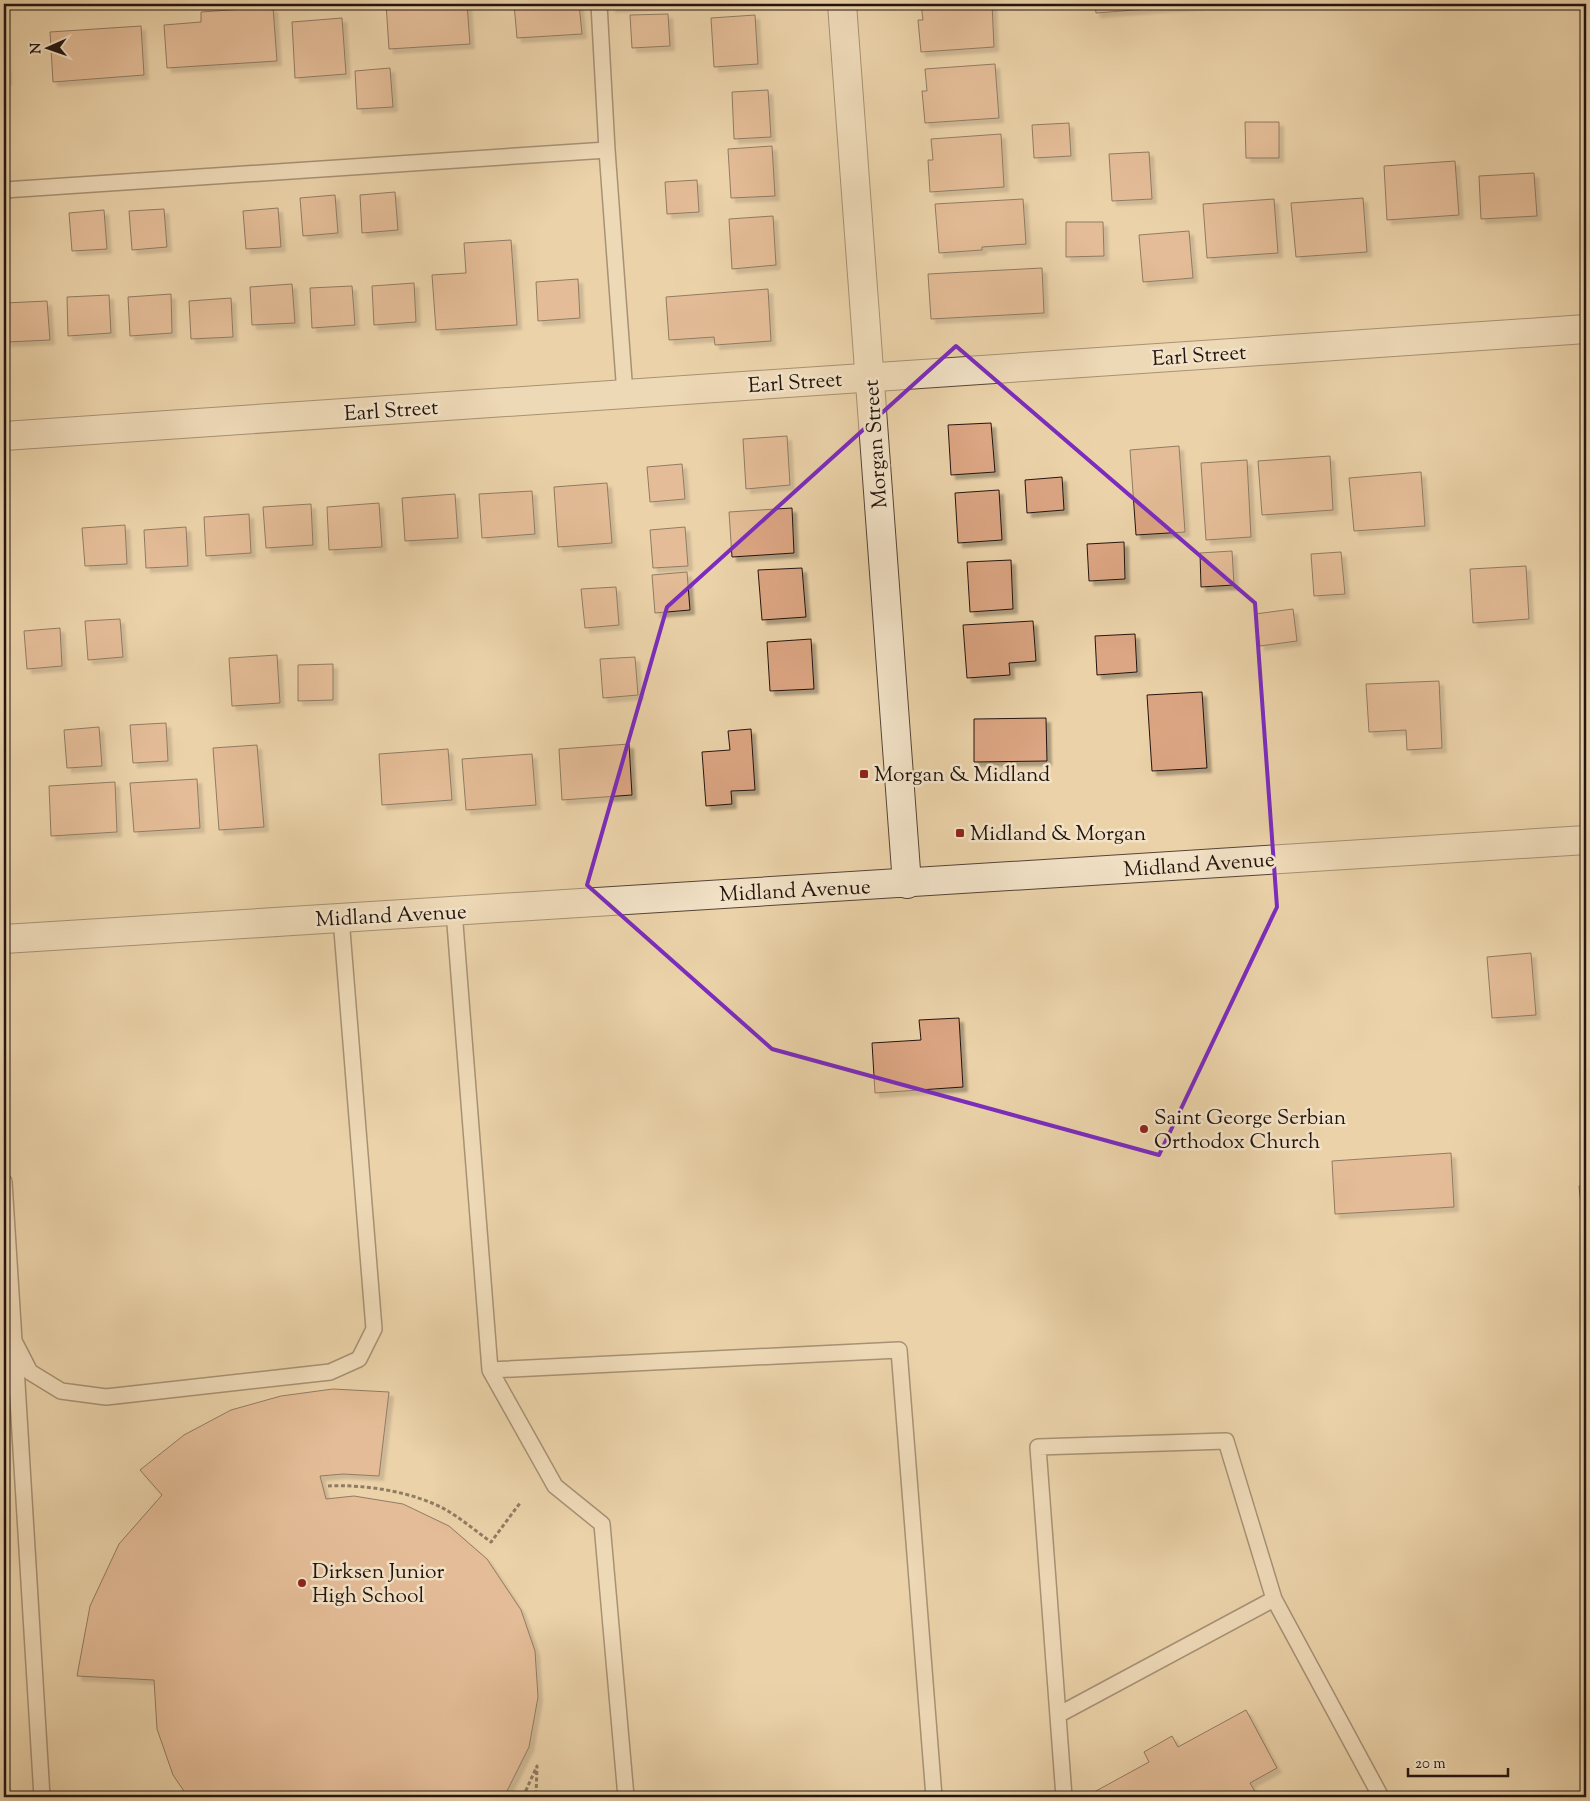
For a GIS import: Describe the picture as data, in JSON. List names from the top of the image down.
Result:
{
  "streets": {
    "street": ["Earl Street", "Morgan Street", "Midland Avenue"]
  },
  "crossings": [
    ["Earl Street", "Morgan Street"],
    ["Morgan Street", "Midland Avenue"]
  ],
  "places": {
    "transit": ["Morgan & Midland", "Midland & Morgan"],
    "other": ["Saint George Serbian Orthodox Church", "Dirksen Junior High School"]
  },
  "scale_bar": "20 m",
  "north": "left"
}
